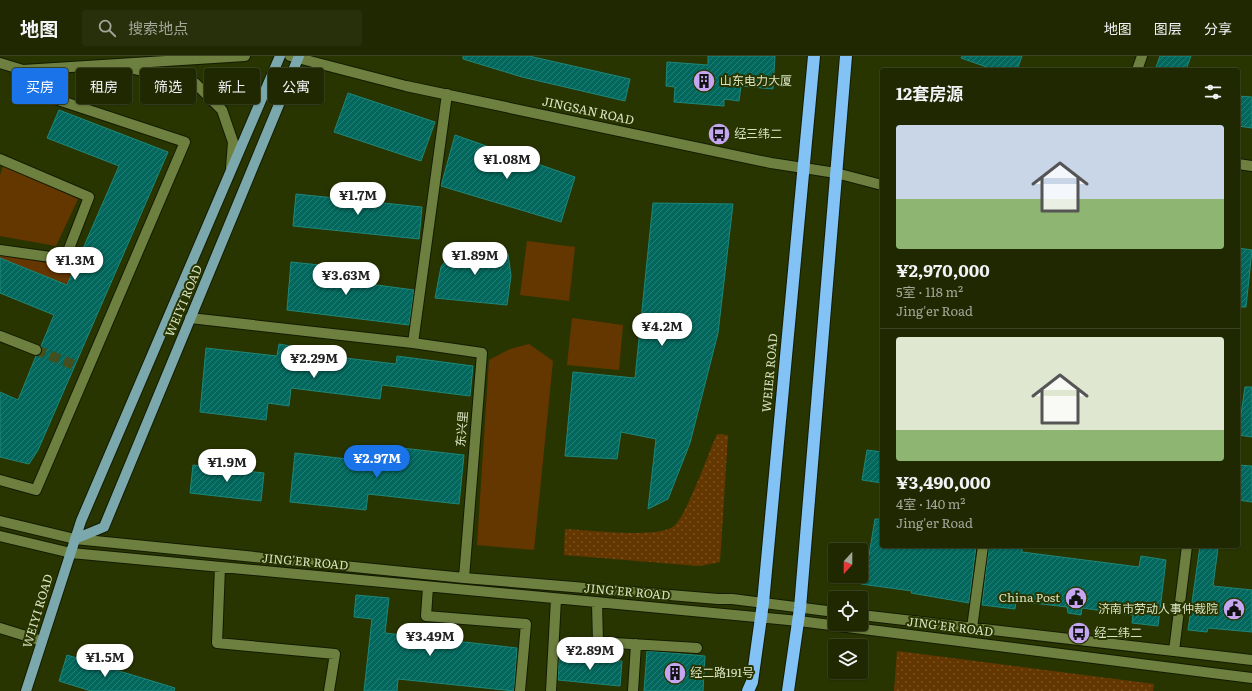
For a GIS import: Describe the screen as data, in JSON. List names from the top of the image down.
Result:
{
  "streets": {
    "highway": ["WEIER ROAD"],
    "main road": ["WEIYI ROAD"],
    "street": ["JINGSAN ROAD", "东兴里", "JING'ER ROAD"]
  },
  "crossings": [
    ["JINGSAN ROAD", "WEIYI ROAD"],
    ["JINGSAN ROAD", "WEIER ROAD"],
    ["WEIYI ROAD", "东兴里"],
    ["WEIYI ROAD", "JING'ER ROAD"],
    ["WEIER ROAD", "JING'ER ROAD"],
    ["东兴里", "JING'ER ROAD"]
  ],
  "places": {
    "building": ["山东电力大厦", "经二路191号"],
    "bus stop": ["经三纬二", "经二纬二"],
    "public building": ["China Post", "济南市劳动人事仲裁院"]
  },
  "north": "bottom",
  "page": {
    "header": "地图",
    "search": "搜索地点",
    "nav": ["地图", "图层", "分享"],
    "chip": [
      "买房",
      "租房",
      "筛选",
      "新上",
      "公寓"
    ],
    "heading": "12套房源",
    "list": [
      {
        "name": "¥2,970,000",
        "note": "5室 · 118 m² · Jing'er Road"
      },
      {
        "name": "¥3,490,000",
        "note": "4室 · 140 m² · Jing'er Road"
      }
    ],
    "price": [
      "¥1.08M",
      "¥1.7M",
      "¥1.89M",
      "¥1.3M",
      "¥3.63M",
      "¥4.2M",
      "¥2.29M",
      "¥2.97M",
      "¥1.9M",
      "¥3.49M",
      "¥2.89M",
      "¥1.5M"
    ]
  }
}
